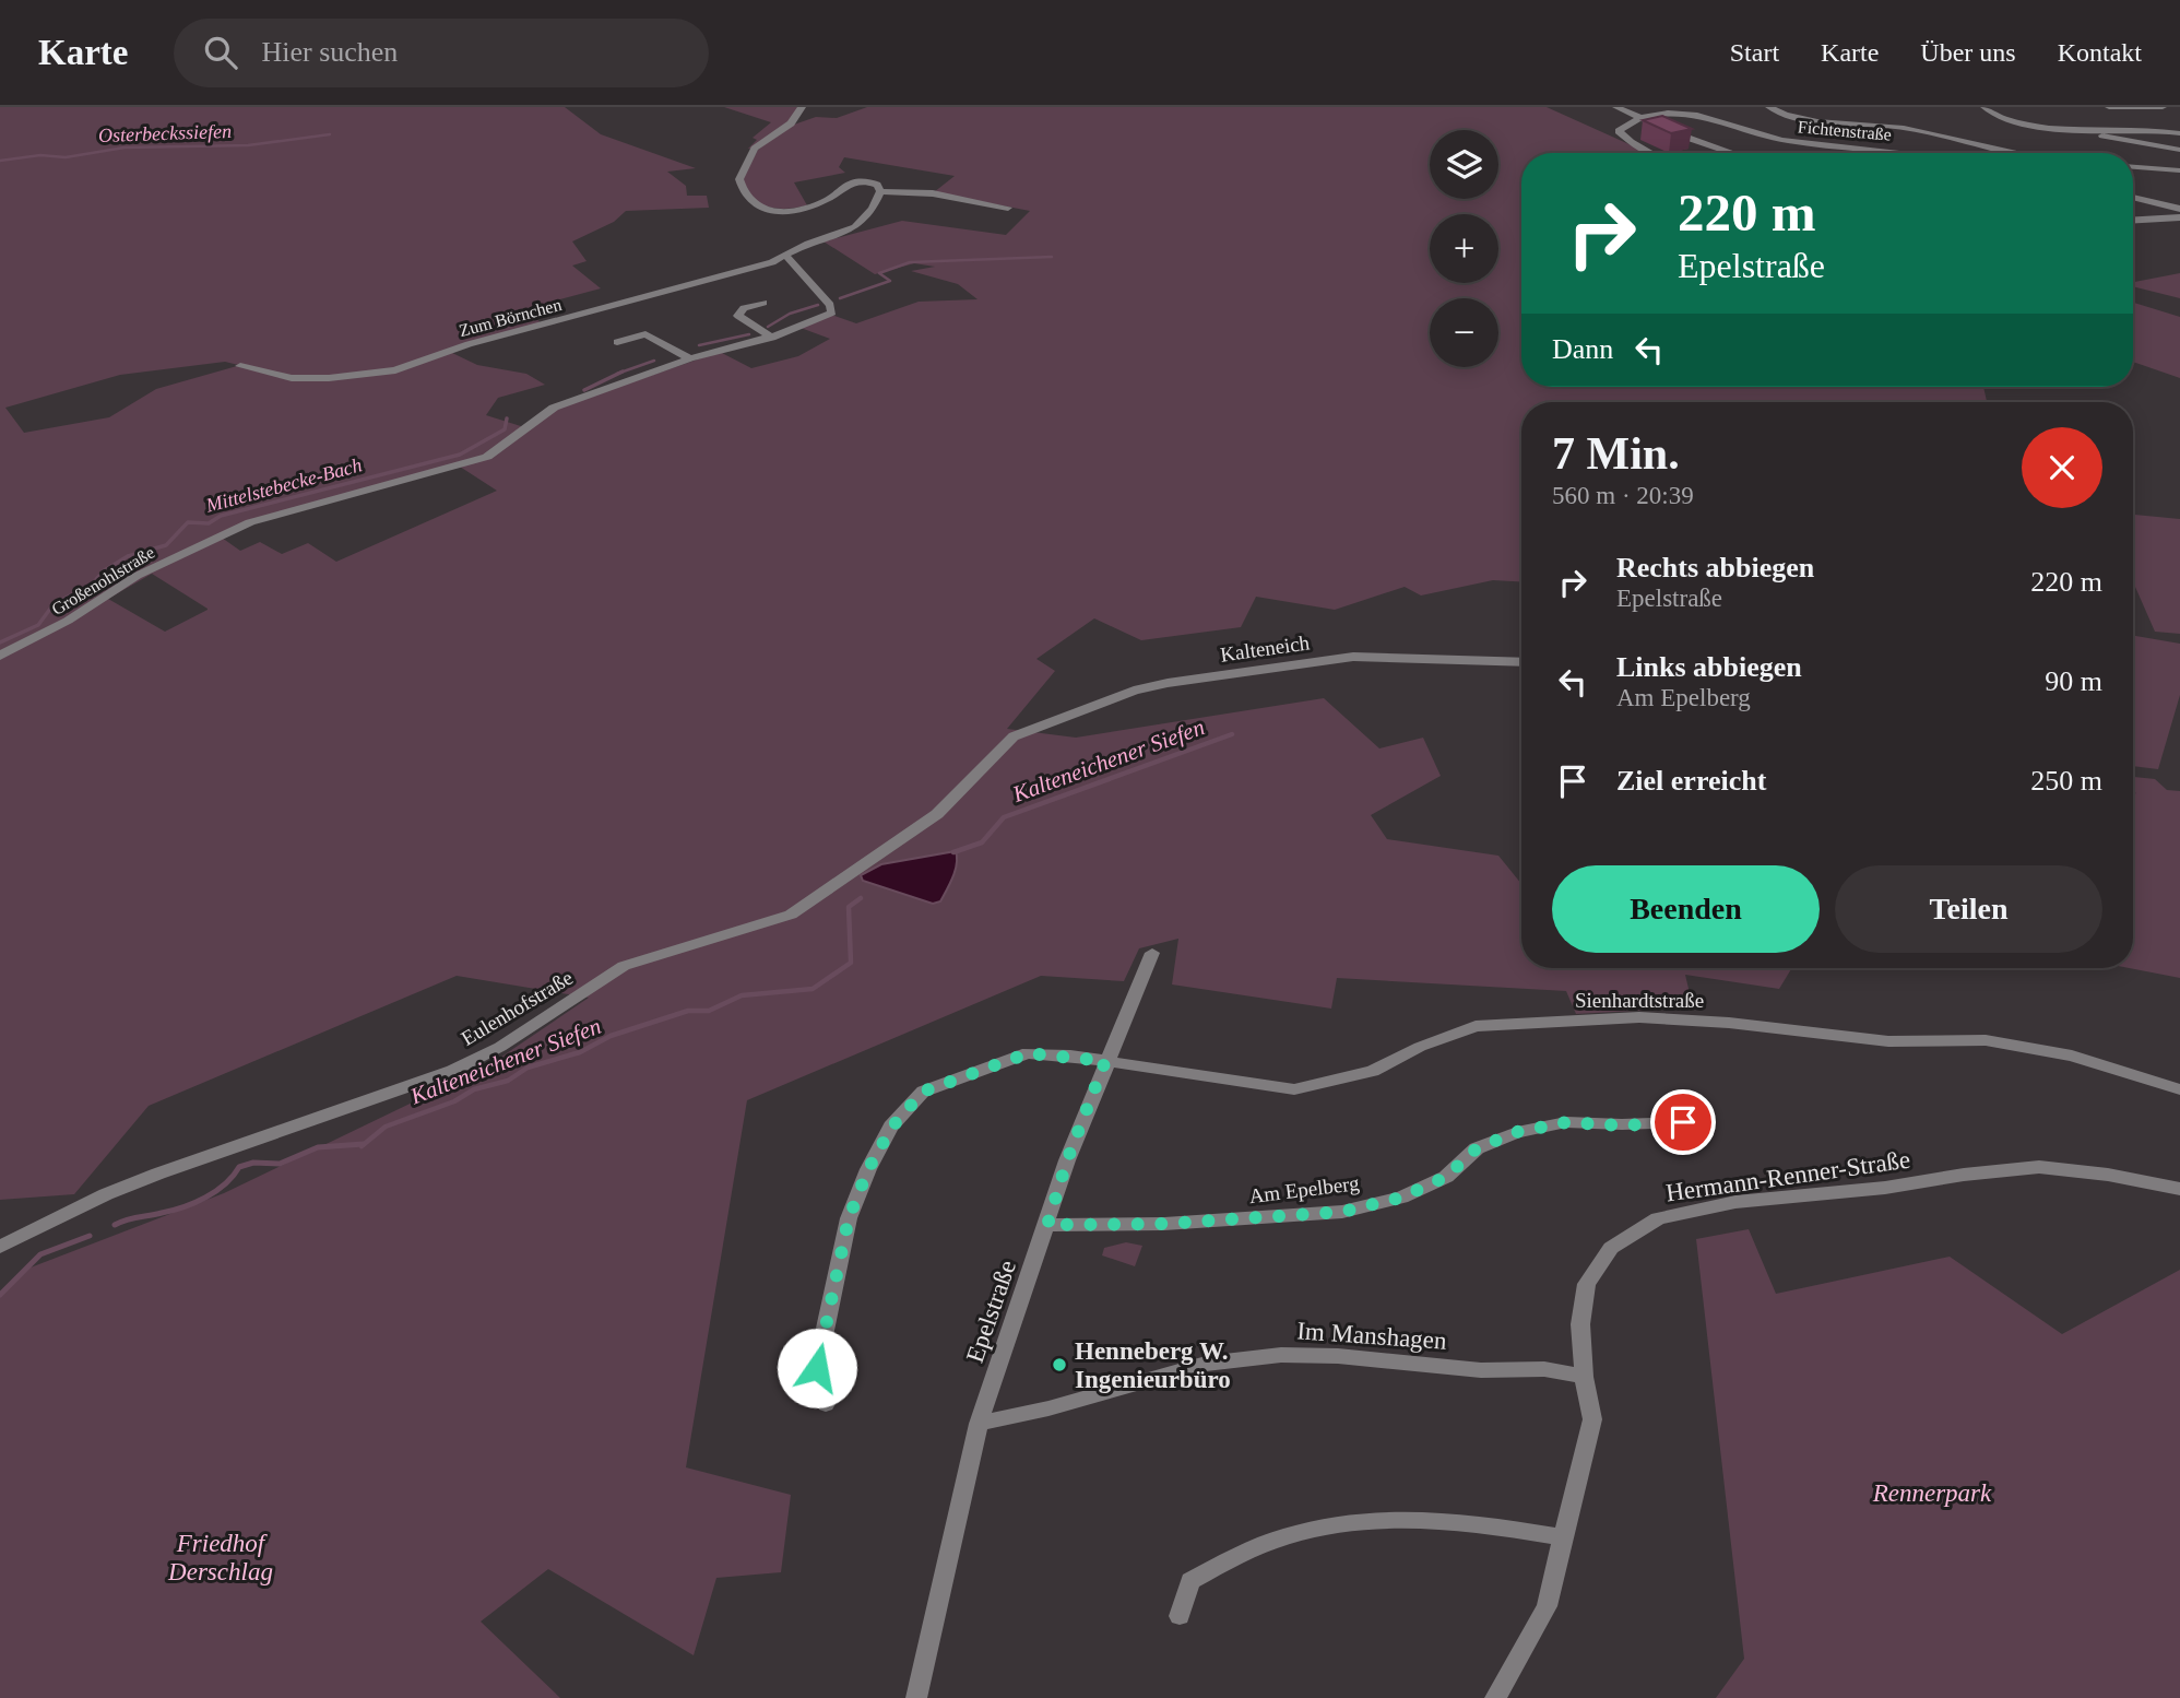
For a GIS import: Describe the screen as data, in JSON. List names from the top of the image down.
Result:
{
  "streets": {
    "street": [
      "Fichtenstraße",
      "Zum Börnchen",
      "Großenohlstraße",
      "Kalteneich",
      "Sienhardtstraße",
      "Eulenhofstraße",
      "Hermann-Renner-Straße",
      "Am Epelberg",
      "Epelstraße",
      "Im Manshagen"
    ]
  },
  "crossings": [
    ["Kalteneich", "Eulenhofstraße"],
    ["Sienhardtstraße", "Epelstraße"],
    ["Hermann-Renner-Straße", "Im Manshagen"],
    ["Am Epelberg", "Epelstraße"],
    ["Epelstraße", "Im Manshagen"]
  ],
  "water": ["Osterbeckssiefen", "Mittelstebecke-Bach", "Kalteneichener Siefen"],
  "parks": ["Rennerpark", "Friedhof Derschlag"],
  "places": ["Henneberg W. Ingenieurbüro"],
  "page": {
    "header": "Karte",
    "search": "Hier suchen",
    "nav": [
      "Start",
      "Karte",
      "Über uns",
      "Kontakt"
    ],
    "map_buttons": ["+", "−"],
    "turn": ["220 m", "Epelstraße"],
    "then": "Dann",
    "heading": ["7 Min.", "560 m · 20:39"],
    "list": [
      {
        "name": "Rechts abbiegen",
        "note": "Epelstraße",
        "value": "220 m"
      },
      {
        "name": "Links abbiegen",
        "note": "Am Epelberg",
        "value": "90 m"
      },
      {
        "name": "Ziel erreicht",
        "value": "250 m"
      }
    ],
    "buttons": ["Beenden", "Teilen"]
  }
}
